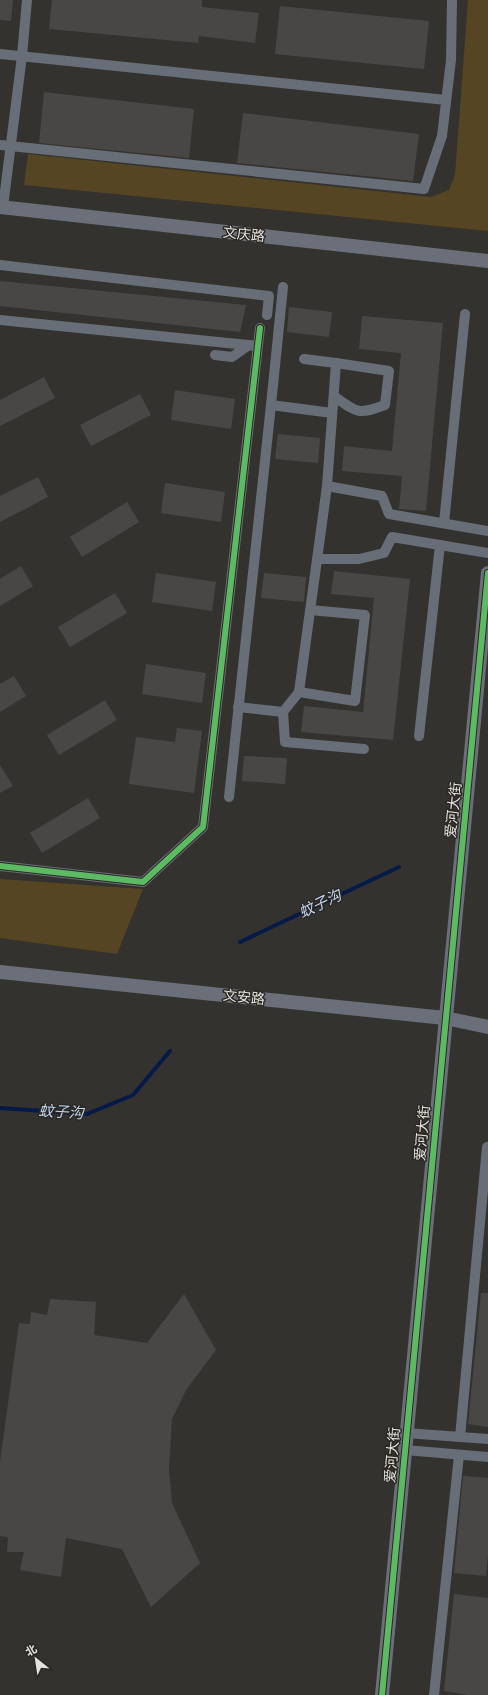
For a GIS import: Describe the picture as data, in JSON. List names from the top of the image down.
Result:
{
  "streets": {
    "street": ["文庆路", "爱河大街", "文安路"]
  },
  "crossings": [
    ["爱河大街", "文安路"]
  ],
  "water": ["蚊子沟"],
  "north": "top left"
}
